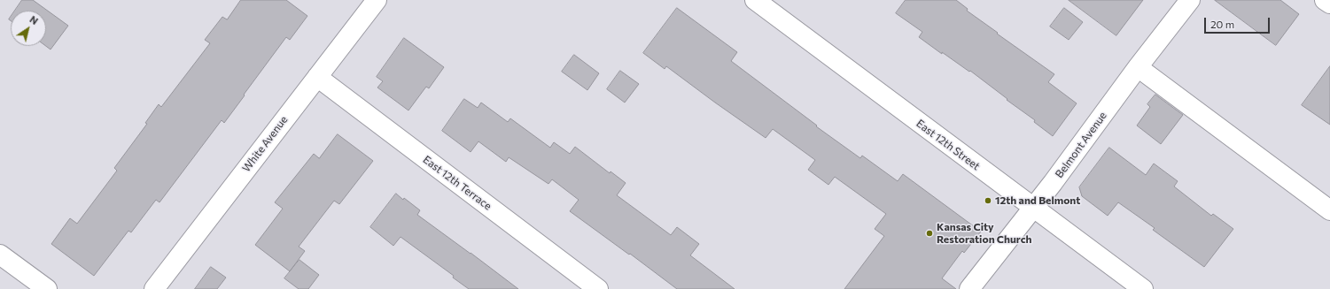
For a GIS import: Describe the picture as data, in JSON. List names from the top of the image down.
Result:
{
  "streets": {
    "street": [
      "White Avenue",
      "East 12th Street",
      "Belmont Avenue",
      "East 12th Terrace"
    ]
  },
  "crossings": [
    ["White Avenue", "East 12th Terrace"],
    ["East 12th Street", "Belmont Avenue"]
  ],
  "places": ["12th and Belmont", "Kansas City Restoration Church"],
  "scale_bar": "20 m",
  "north": "top right"
}
